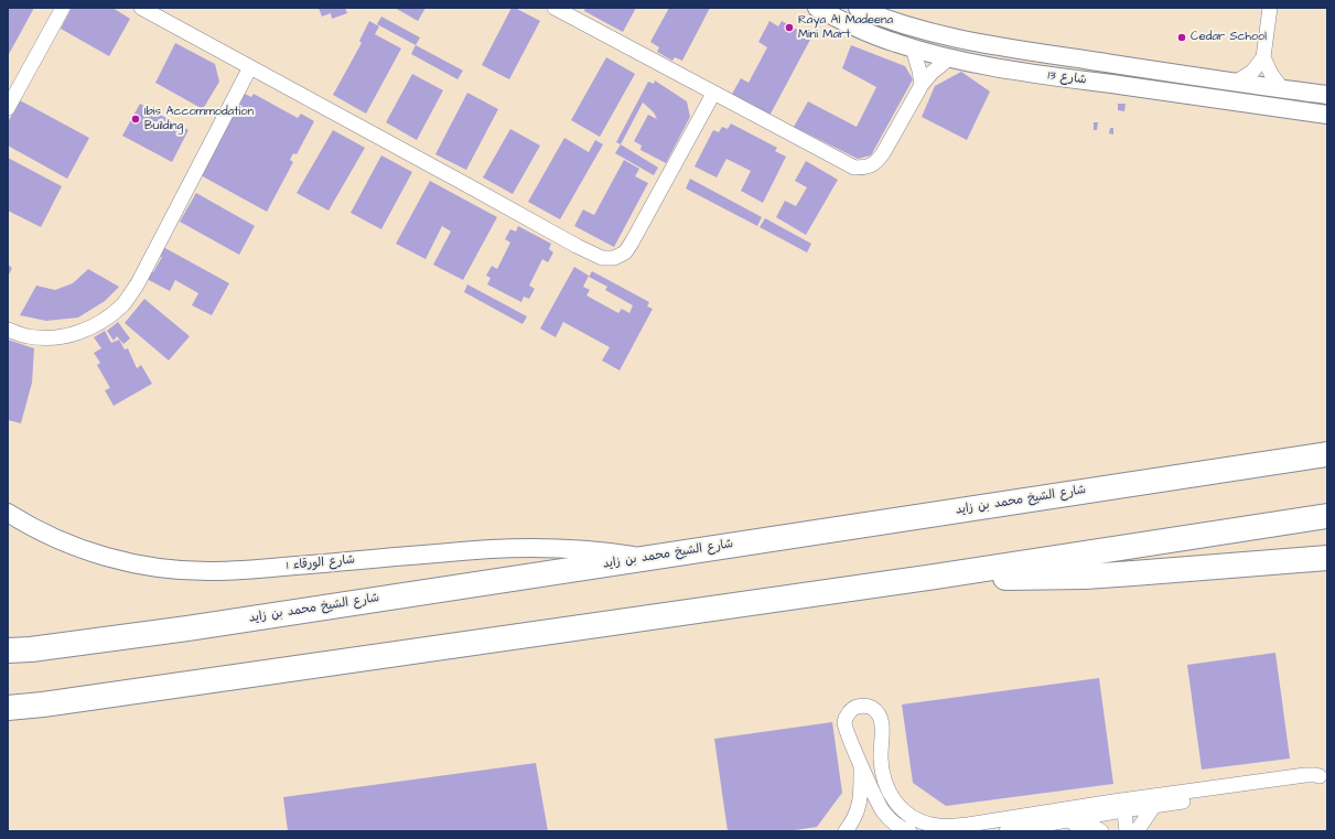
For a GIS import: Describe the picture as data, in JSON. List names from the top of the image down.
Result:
{
  "streets": {
    "highway": ["شارع الشيخ محمد بن زايد"],
    "street": ["شارع 13", "شارع الورقاء 1"]
  },
  "crossings": [
    ["شارع الشيخ محمد بن زايد", "شارع الورقاء 1"]
  ],
  "places": ["Raya Al Madeena Mini Mart", "Cedar School", "Ibis Accommodation Building"]
}
